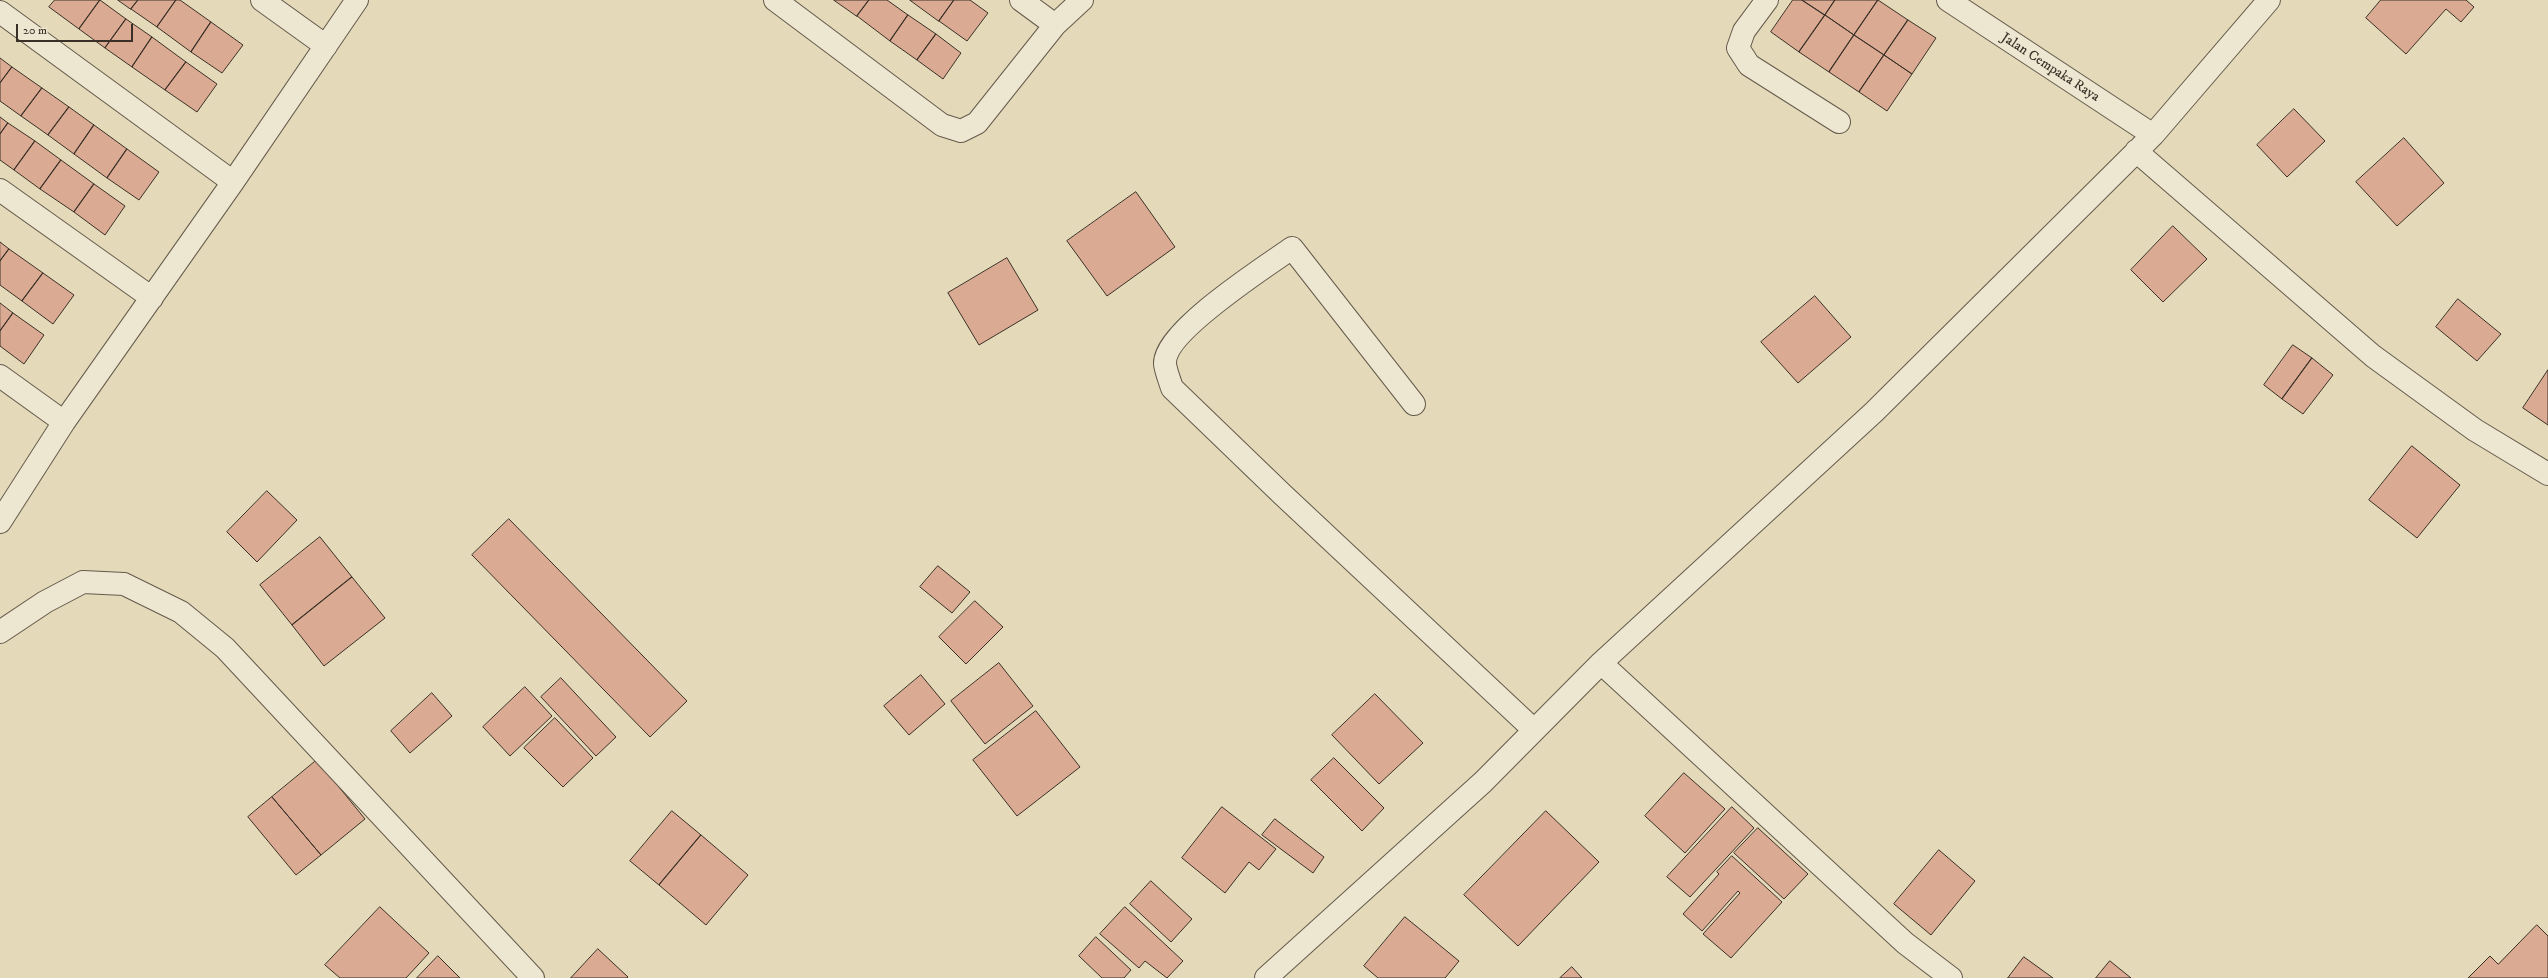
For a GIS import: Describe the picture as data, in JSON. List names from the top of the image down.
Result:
{
  "streets": {
    "street": ["Jalan Cempaka Raya"]
  },
  "scale_bar": "20 m"
}
